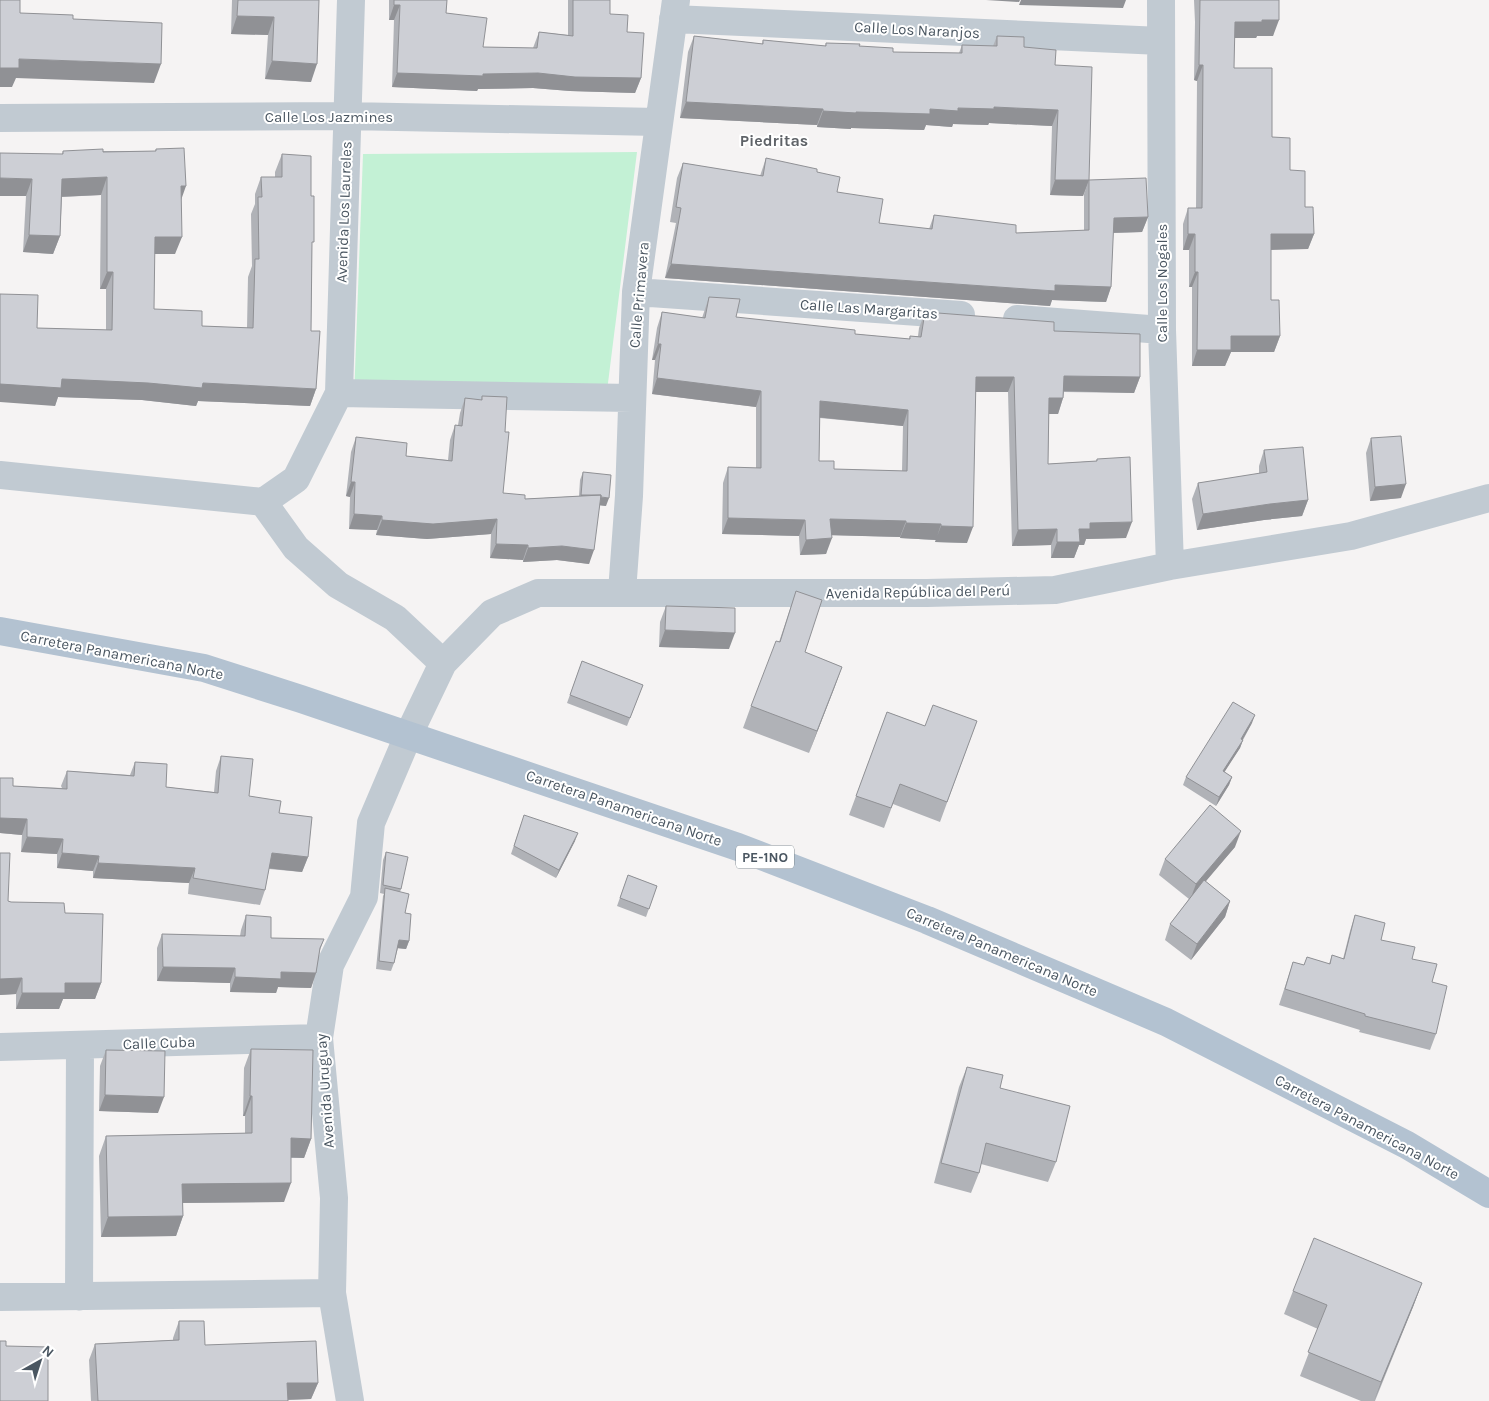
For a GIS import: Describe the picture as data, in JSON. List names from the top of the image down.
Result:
{
  "streets": {
    "main road": ["Carretera Panamericana Norte", "PE-1NO"],
    "street": [
      "Calle Los Naranjos",
      "Calle Los Jazmines",
      "Avenida Los Laureles",
      "Calle Los Nogales",
      "Calle Primavera",
      "Calle Las Margaritas",
      "Avenida República del Perú",
      "Calle Cuba",
      "Avenida Uruguay"
    ]
  },
  "crossings": [
    ["Calle Los Naranjos", "Calle Los Nogales"],
    ["Calle Los Naranjos", "Calle Primavera"],
    ["Calle Los Jazmines", "Avenida Los Laureles"],
    ["Calle Los Jazmines", "Calle Primavera"],
    ["Calle Los Nogales", "Calle Las Margaritas"],
    ["Calle Los Nogales", "Avenida República del Perú"],
    ["Calle Primavera", "Calle Las Margaritas"],
    ["Calle Primavera", "Avenida República del Perú"],
    ["Avenida República del Perú", "Carretera Panamericana Norte"],
    ["Avenida República del Perú", "Avenida Uruguay"],
    ["Carretera Panamericana Norte", "Avenida Uruguay"],
    ["Calle Cuba", "Avenida Uruguay"]
  ],
  "districts": ["Piedritas"],
  "north": "top right"
}
